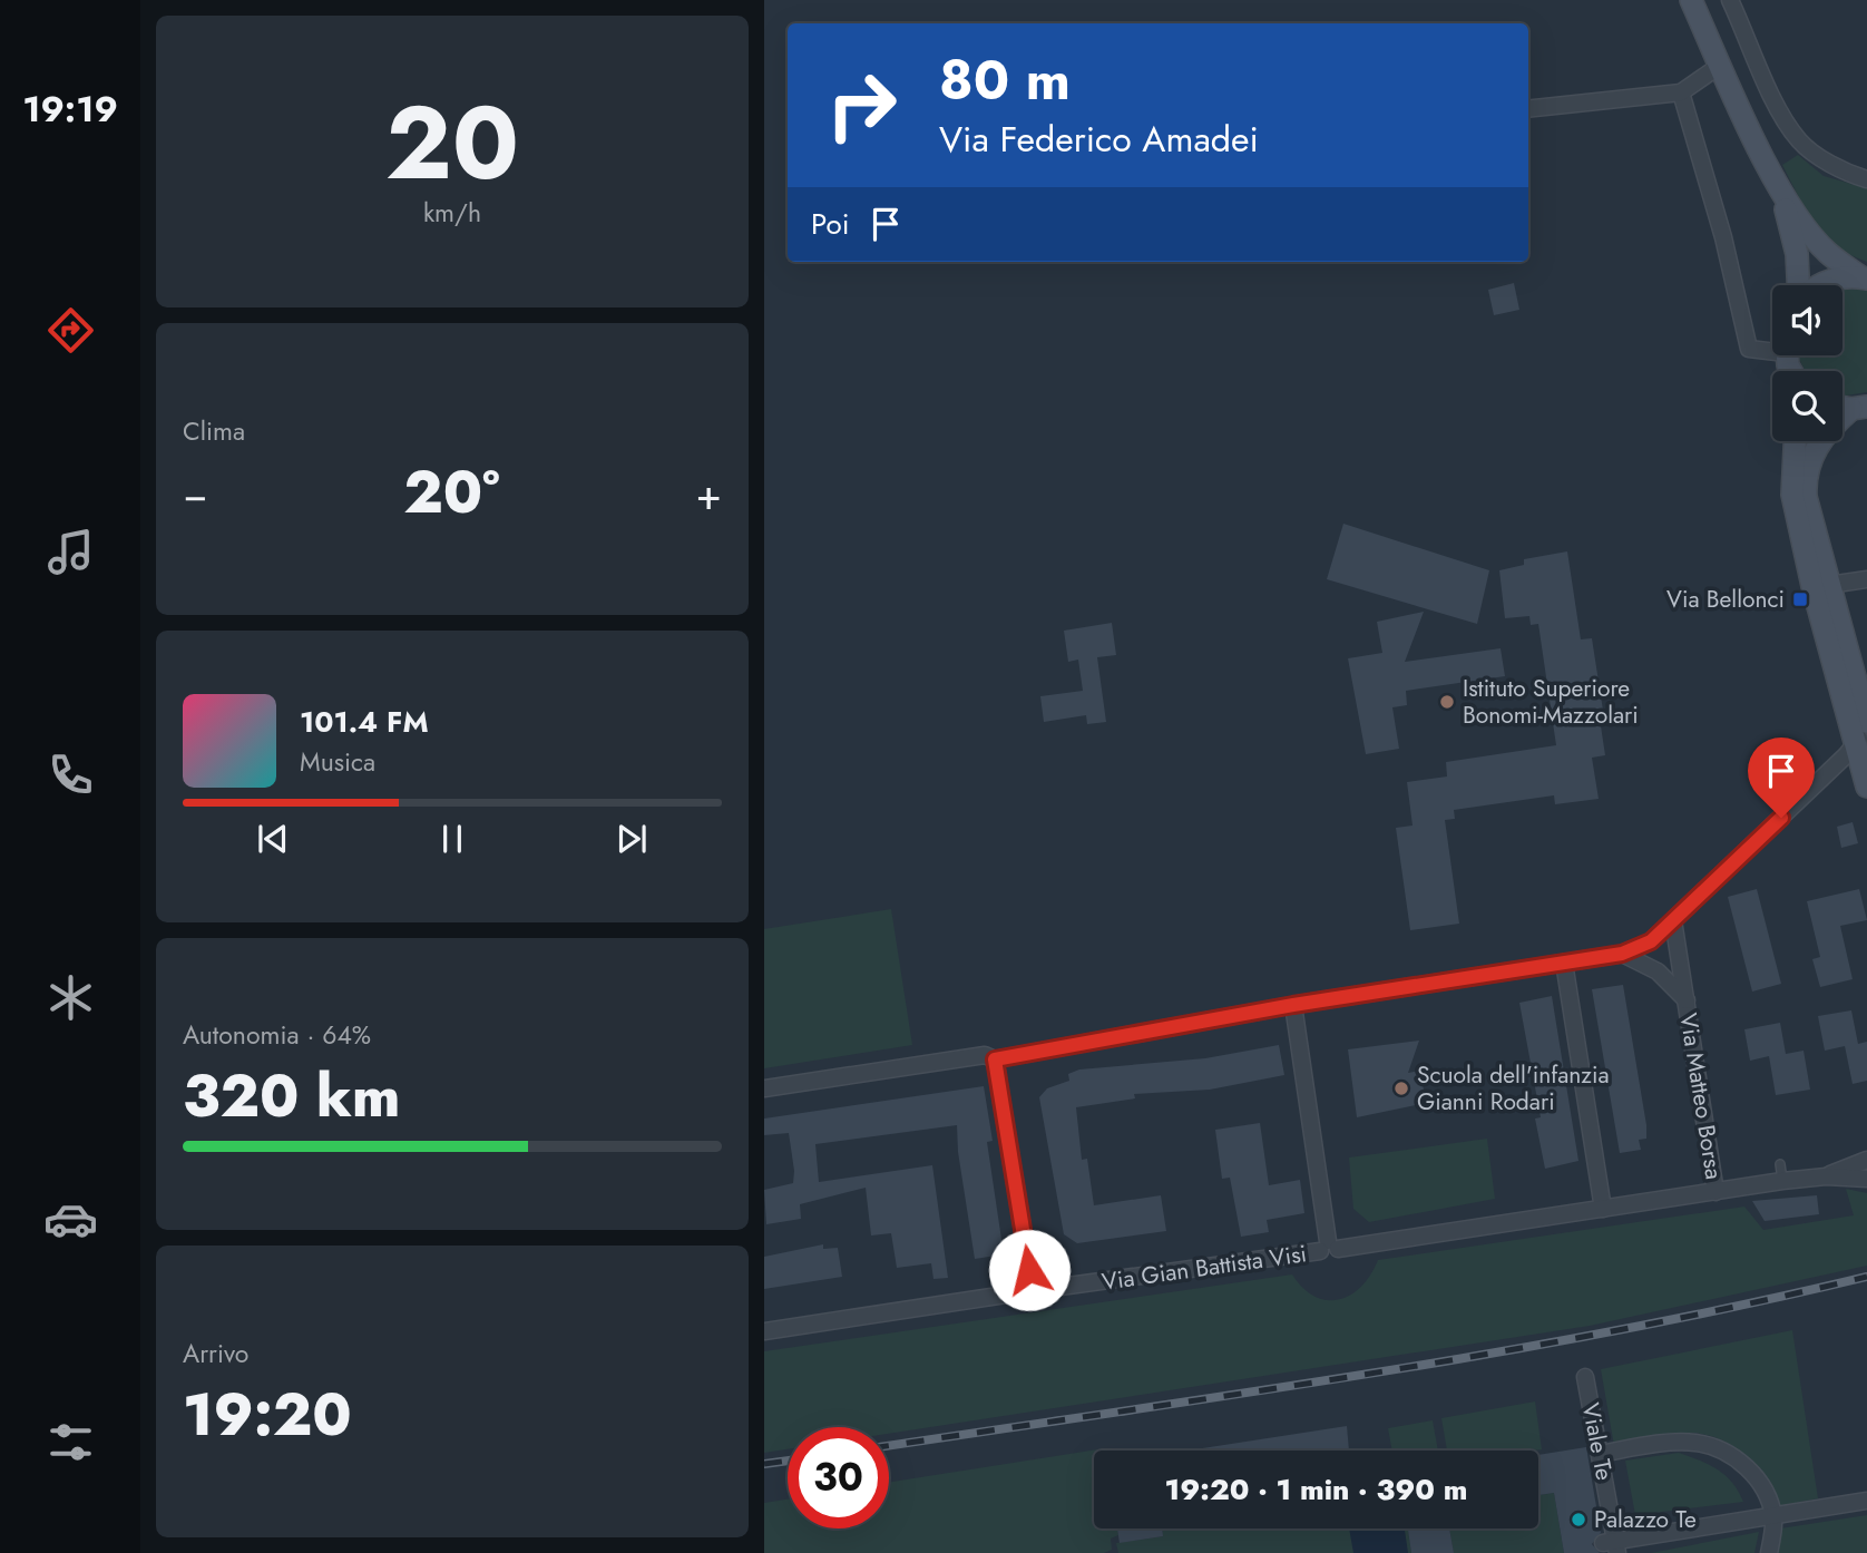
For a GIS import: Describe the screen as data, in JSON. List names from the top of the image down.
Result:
{
  "streets": {
    "street": ["Via Matteo Borsa", "Via Gian Battista Visi", "Viale Te"]
  },
  "crossings": [
    ["Via Matteo Borsa", "Via Gian Battista Visi"]
  ],
  "places": {
    "transit": ["Via Bellonci"],
    "other": ["Istituto Superiore Bonomi-Mazzolari", "Scuola dell'infanzia Gianni Rodari", "Palazzo Te"]
  },
  "page": {
    "tabs": "19:19",
    "tile": [
      ["20", "km/h"],
      "Clima",
      ["Autonomia · 64%", "320 km"],
      ["Arrivo", "19:20"]
    ],
    "turn": ["80 m", "Via Federico Amadei"],
    "then": "Poi",
    "heat": ["−", "20°", "+"],
    "song": ["101.4 FM", "Musica"],
    "limit": "30",
    "trip": "19:20 · 1 min · 390 m"
  }
}
